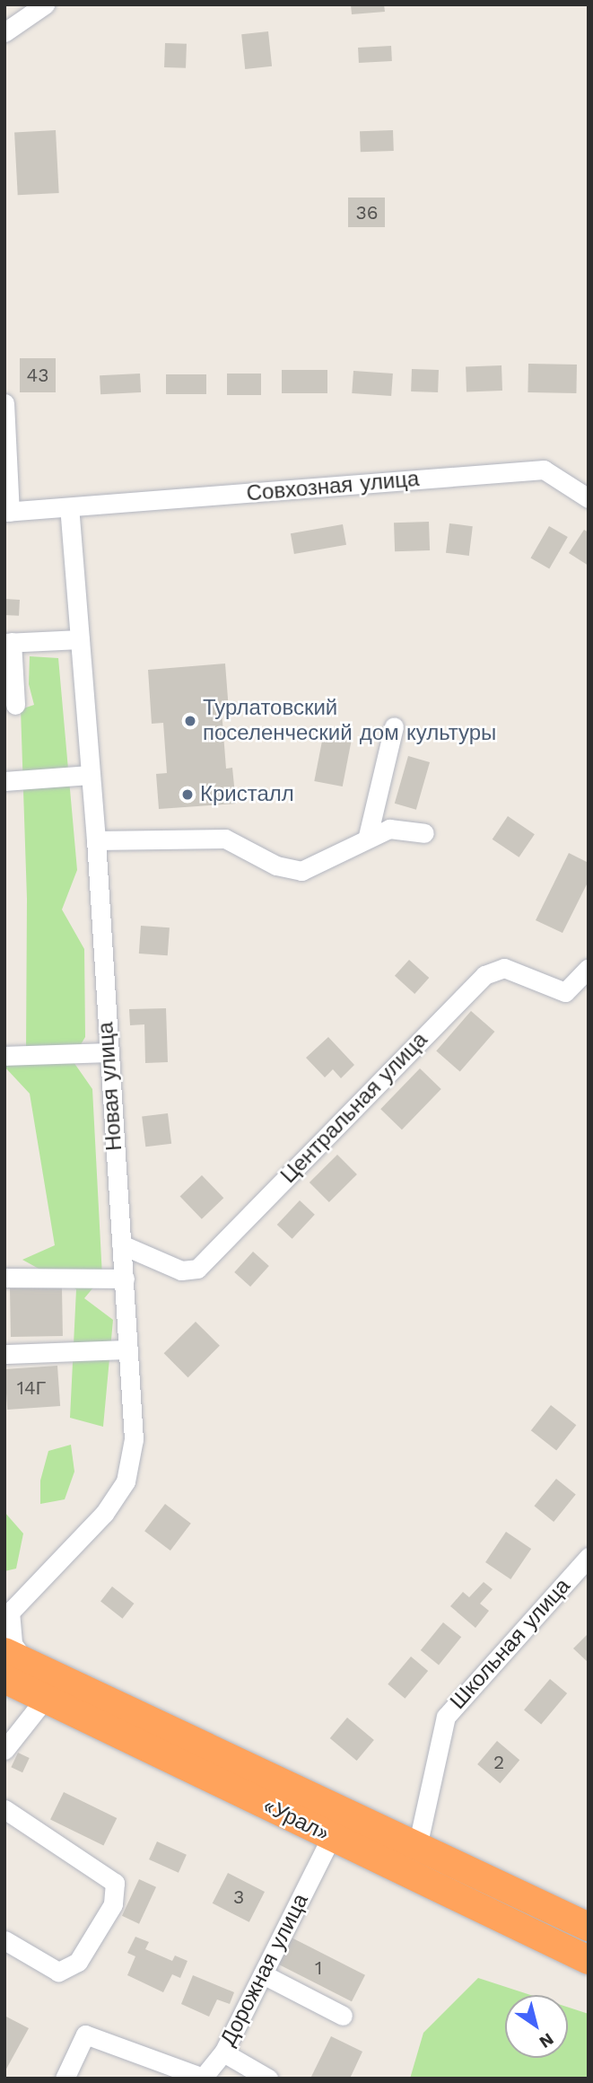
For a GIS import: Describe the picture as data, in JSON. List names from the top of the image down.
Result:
{
  "streets": {
    "highway": ["«Урал»"],
    "street": [
      "Совхозная улица",
      "Новая улица",
      "Центральная улица",
      "Школьная улица",
      "Дорожная улица"
    ]
  },
  "crossings": [
    ["Совхозная улица", "Новая улица"],
    ["Новая улица", "Центральная улица"],
    ["Школьная улица", "«Урал»"],
    ["«Урал»", "Дорожная улица"]
  ],
  "places": ["Турлатовский поселенческий дом культуры", "Кристалл"],
  "house_numbers": [
    "36",
    "43",
    "14Г",
    "2",
    "3",
    "1"
  ],
  "north": "bottom right"
}
